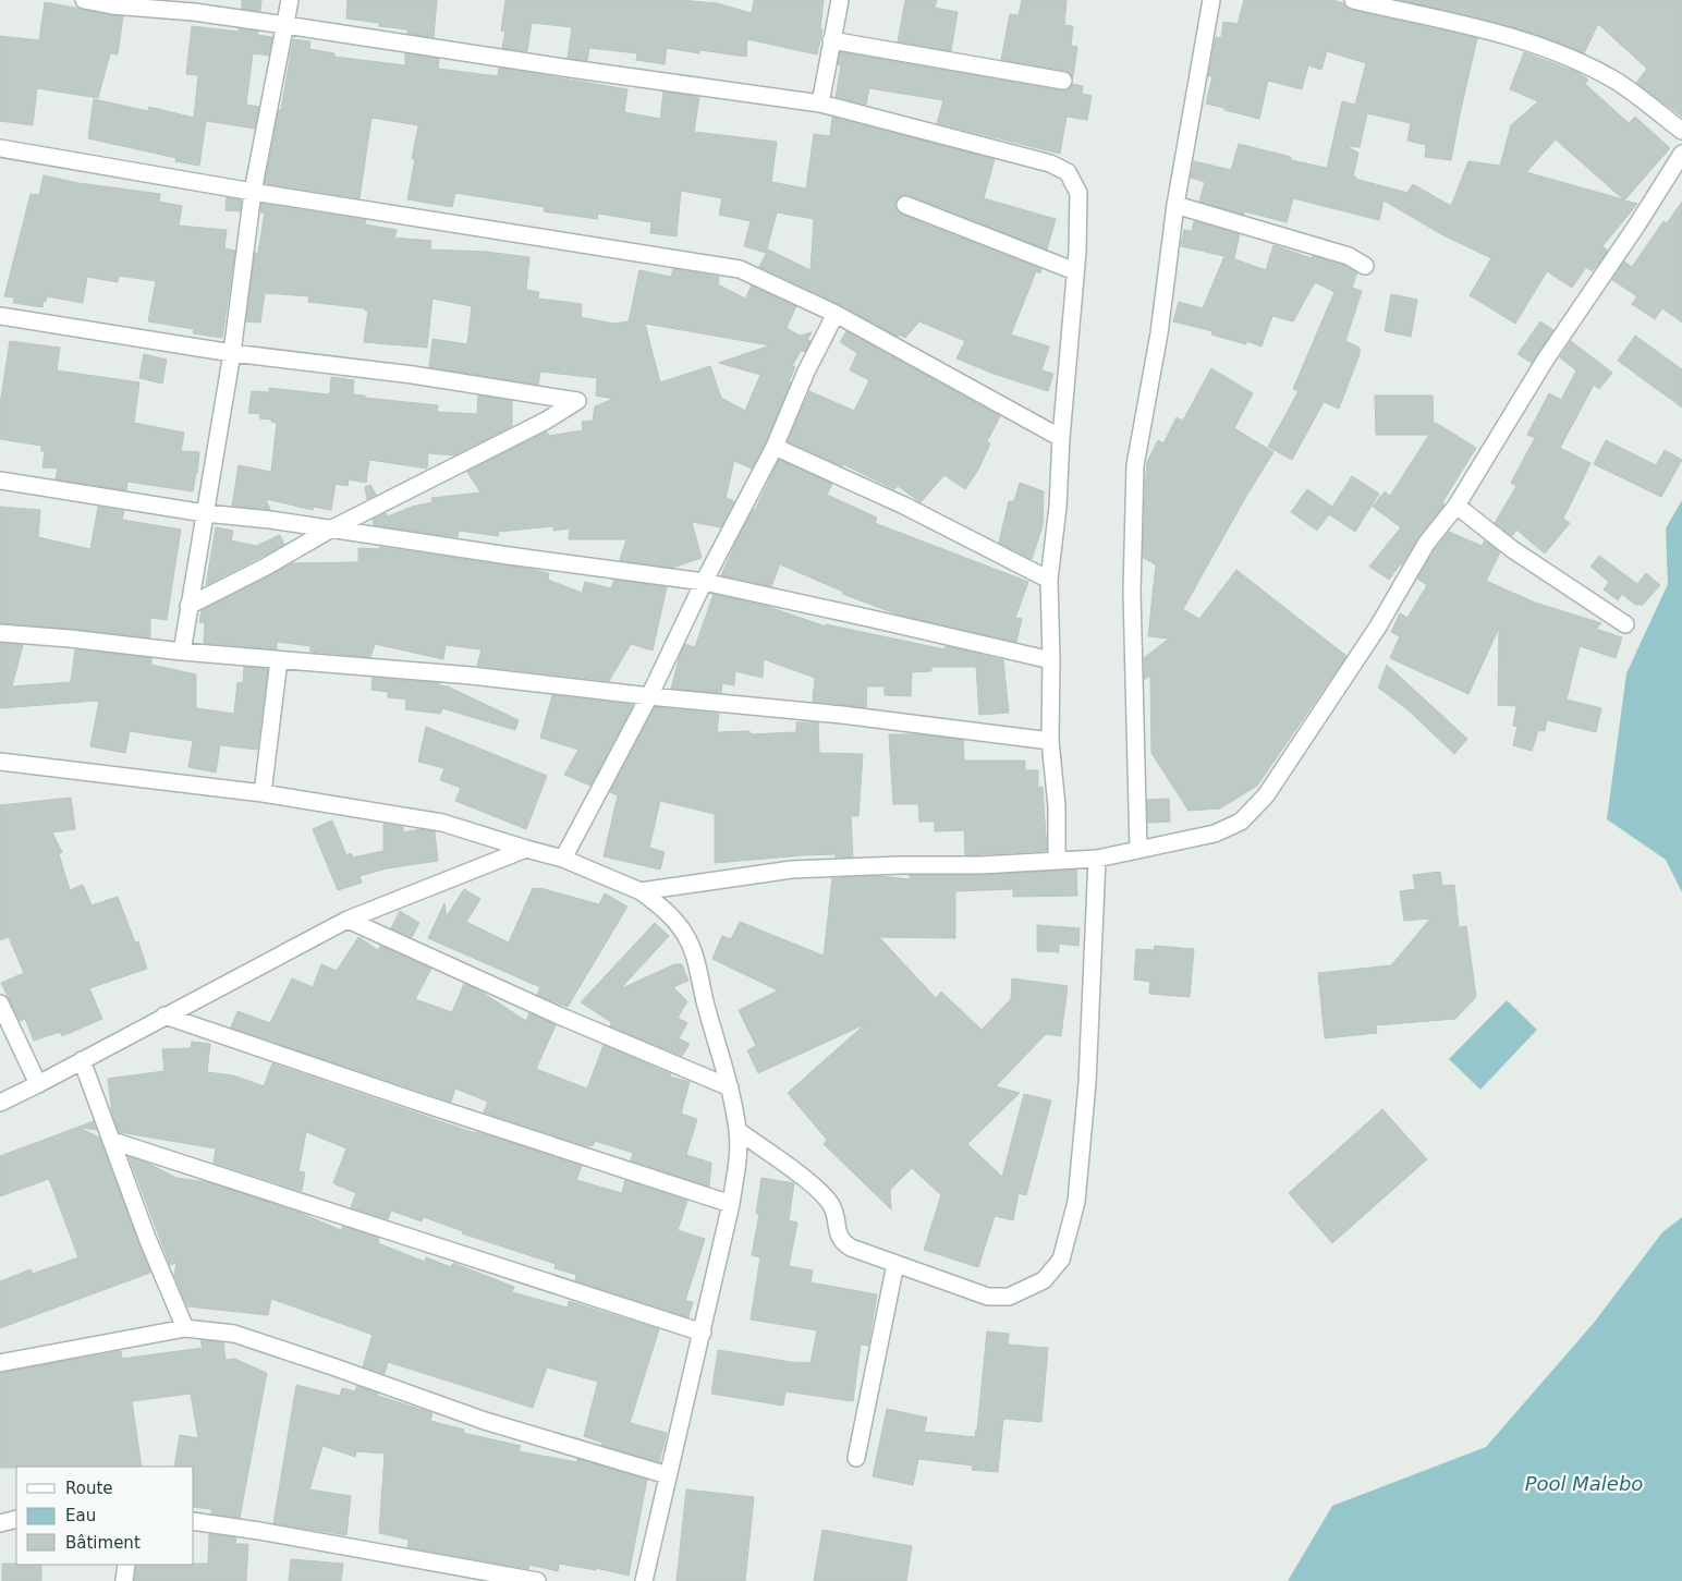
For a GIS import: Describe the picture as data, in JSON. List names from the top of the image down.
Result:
{
  "water": ["Pool Malebo"],
  "legend": ["Route", "Eau", "Bâtiment"]
}
